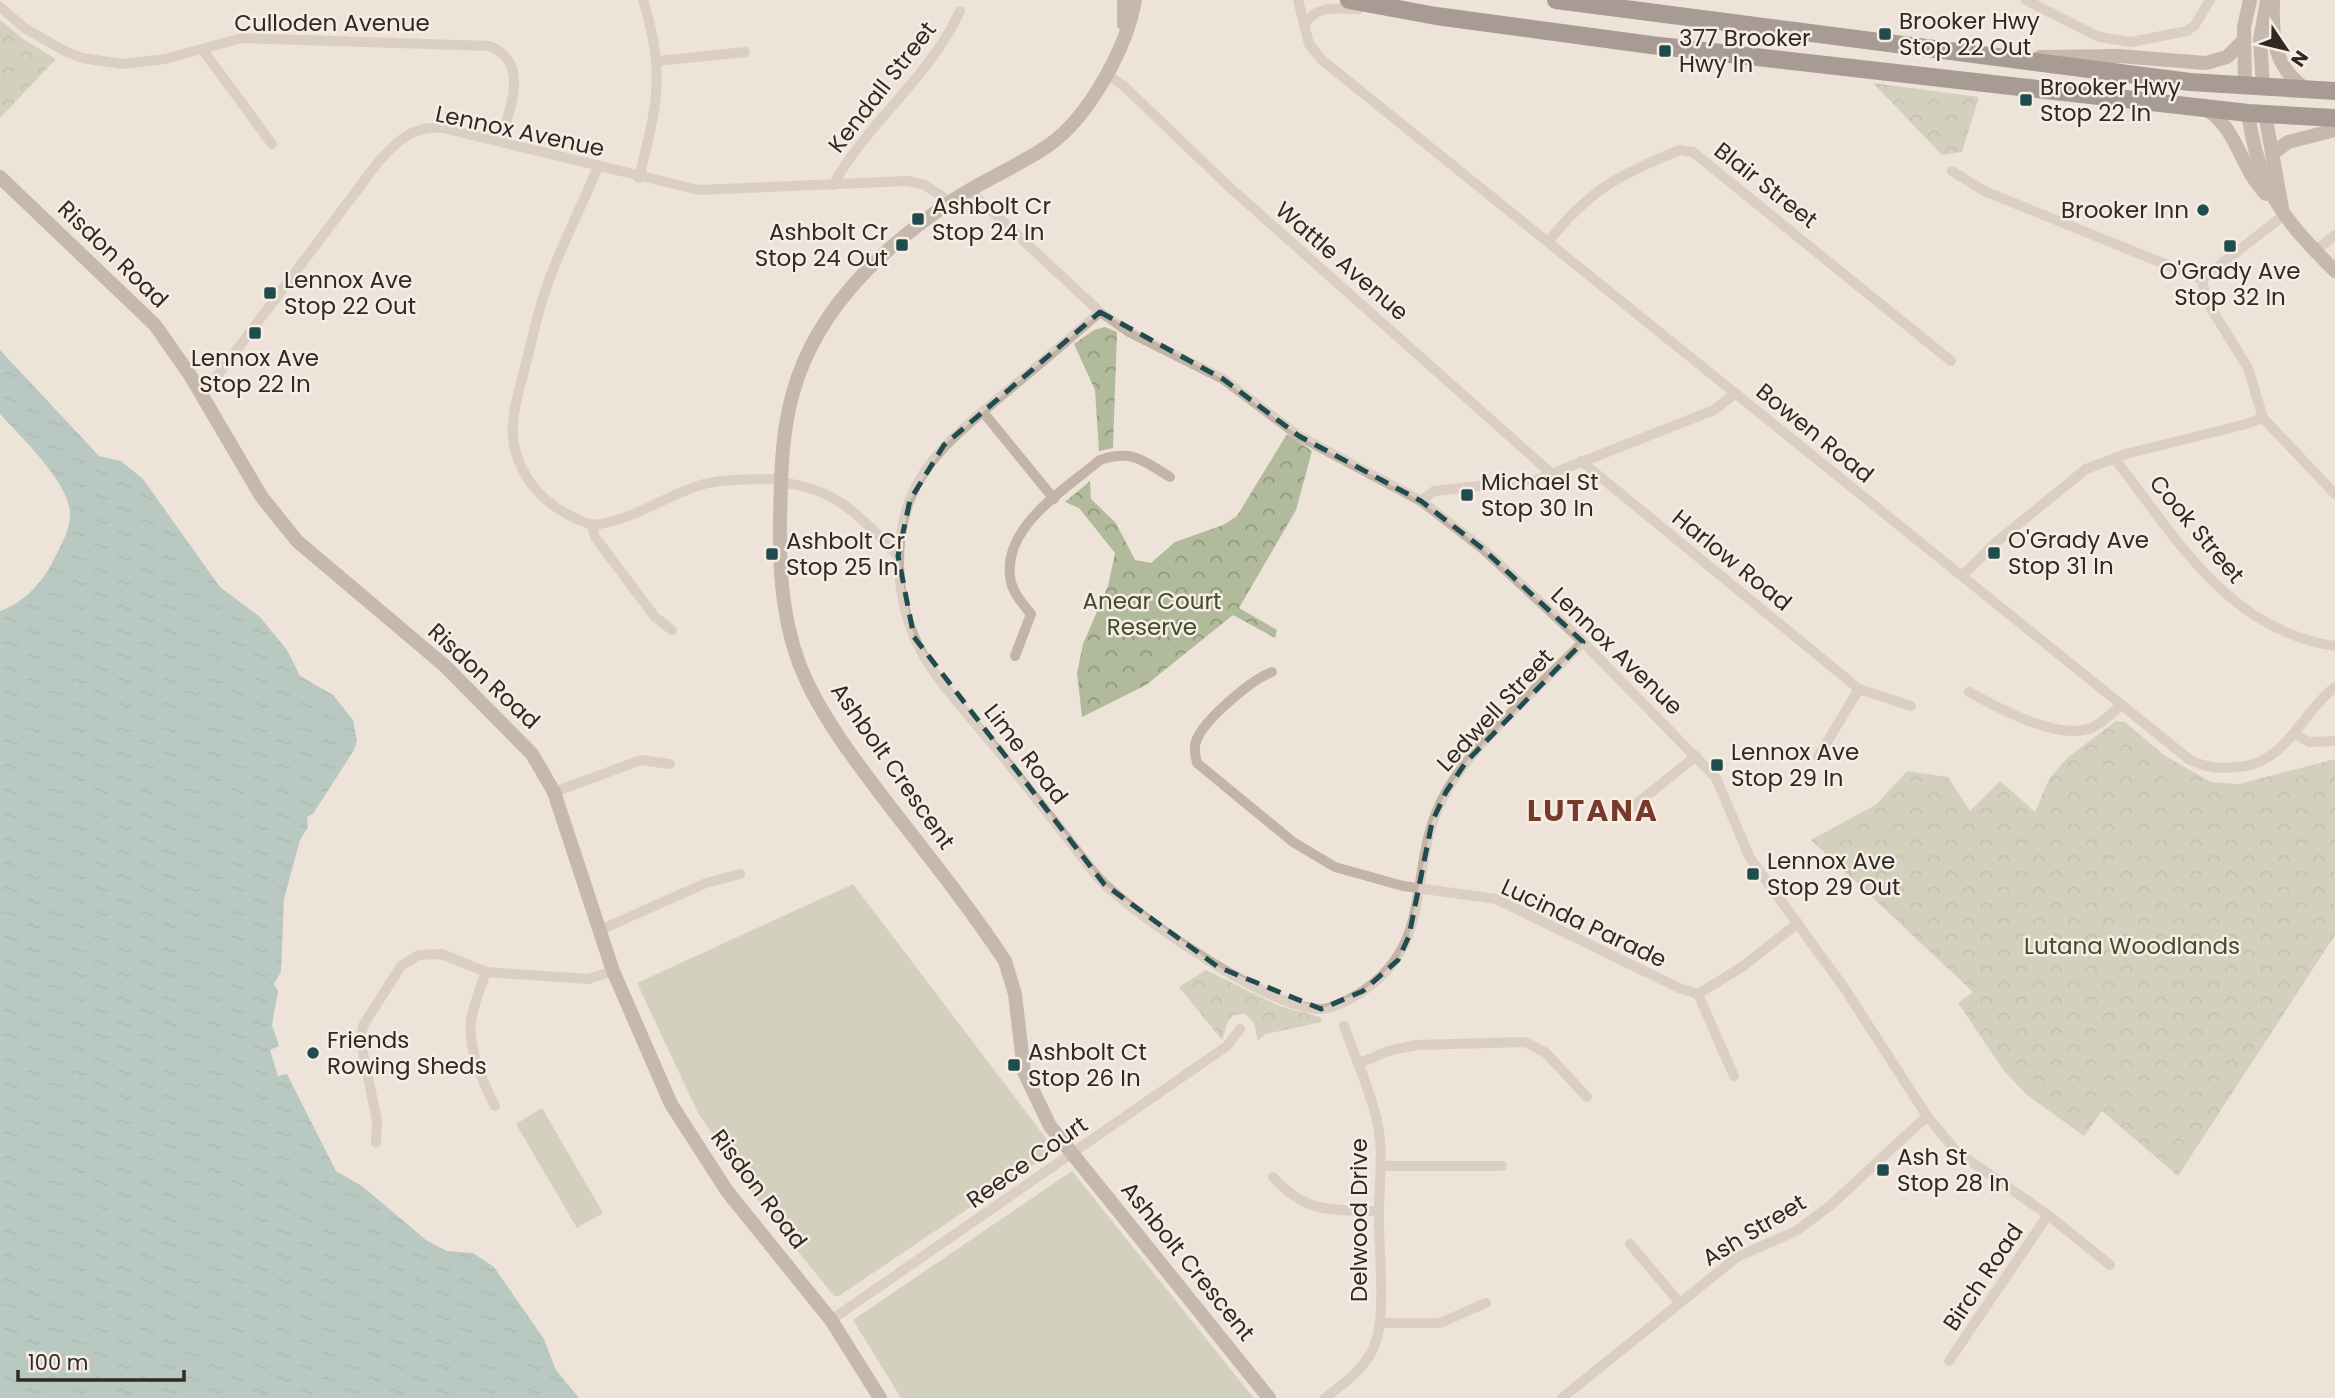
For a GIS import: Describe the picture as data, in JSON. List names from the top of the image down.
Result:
{
  "streets": {
    "street": [
      "Culloden Avenue",
      "Kendall Street",
      "Lennox Avenue",
      "Blair Street",
      "Risdon Road",
      "Wattle Avenue",
      "Bowen Road",
      "Cook Street",
      "Harlow Road",
      "Ledwell Street",
      "Lime Road",
      "Ashbolt Crescent",
      "Lucinda Parade",
      "Reece Court",
      "Delwood Drive",
      "Ash Street",
      "Birch Road"
    ]
  },
  "crossings": [
    ["Culloden Avenue", "Lennox Avenue"],
    ["Kendall Street", "Lennox Avenue"],
    ["Lennox Avenue", "Risdon Road"],
    ["Lennox Avenue", "Ledwell Street"],
    ["Lennox Avenue", "Lime Road"],
    ["Lennox Avenue", "Ashbolt Crescent"],
    ["Lennox Avenue", "Ash Street"],
    ["Lennox Avenue", "Birch Road"],
    ["Blair Street", "Bowen Road"],
    ["Risdon Road", "Reece Court"],
    ["Wattle Avenue", "Ashbolt Crescent"],
    ["Ledwell Street", "Lime Road"],
    ["Ledwell Street", "Lucinda Parade"],
    ["Lime Road", "Lucinda Parade"],
    ["Ashbolt Crescent", "Reece Court"]
  ],
  "districts": ["LUTANA"],
  "parks": ["Anear Court Reserve", "Lutana Woodlands"],
  "places": {
    "transit": [
      "Brooker Hwy Stop 22 Out",
      "377 Brooker Hwy In",
      "Brooker Hwy Stop 22 In",
      "Ashbolt Cr Stop 24 In",
      "Ashbolt Cr Stop 24 Out",
      "O'Grady Ave Stop 32 In",
      "Lennox Ave Stop 22 Out",
      "Lennox Ave Stop 22 In",
      "Michael St Stop 30 In",
      "O'Grady Ave Stop 31 In",
      "Ashbolt Cr Stop 25 In",
      "Lennox Ave Stop 29 In",
      "Lennox Ave Stop 29 Out",
      "Ashbolt Ct Stop 26 In",
      "Ash St Stop 28 In"
    ],
    "other": ["Brooker Inn", "Friends Rowing Sheds"]
  },
  "scale_bar": "100 m",
  "north": "bottom right"
}
